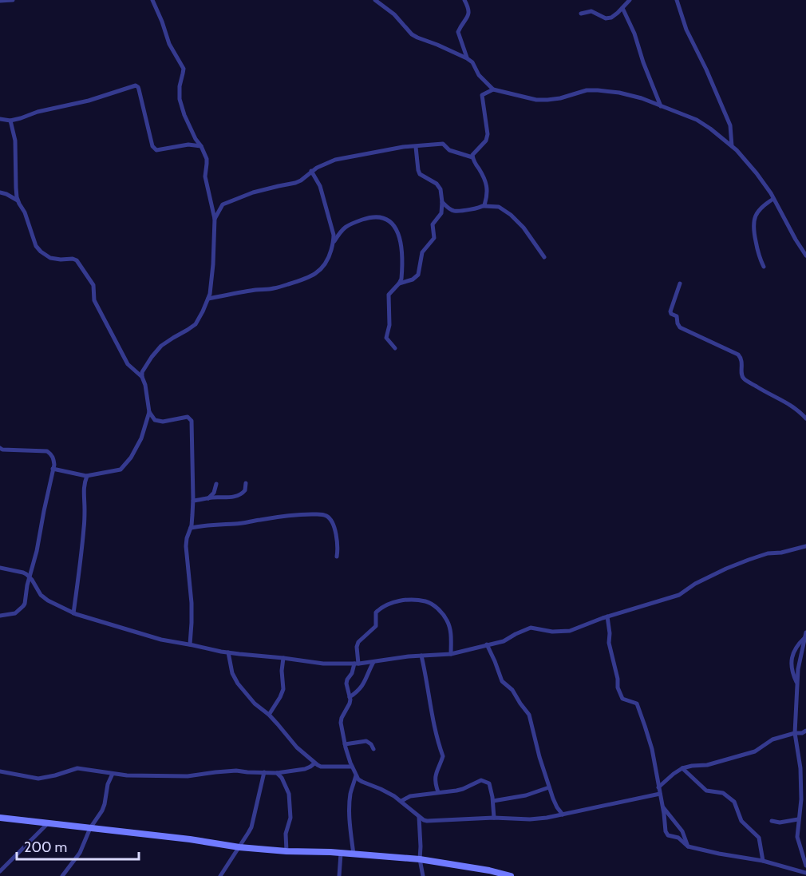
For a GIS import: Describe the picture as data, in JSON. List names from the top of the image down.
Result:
{
  "scale_bar": "200 m"
}
